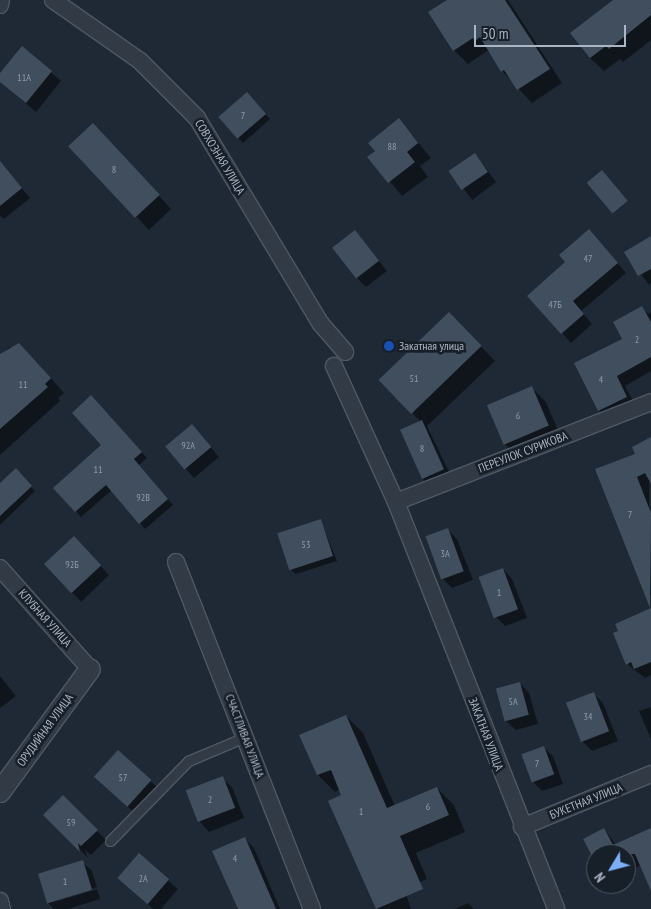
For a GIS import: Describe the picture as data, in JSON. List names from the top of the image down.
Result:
{
  "streets": {
    "street": [
      "СОВХОЗНАЯ УЛИЦА",
      "ПЕРЕУЛОК СУРИКОВА",
      "КЛУБНАЯ УЛИЦА",
      "ОРУДИЙНАЯ УЛИЦА",
      "ЗАКАТНАЯ УЛИЦА",
      "СЧАСТЛИВАЯ УЛИЦА",
      "БУКЕТНАЯ УЛИЦА"
    ]
  },
  "crossings": [
    ["ПЕРЕУЛОК СУРИКОВА", "ЗАКАТНАЯ УЛИЦА"],
    ["КЛУБНАЯ УЛИЦА", "ОРУДИЙНАЯ УЛИЦА"],
    ["ЗАКАТНАЯ УЛИЦА", "БУКЕТНАЯ УЛИЦА"]
  ],
  "places": ["Закатная улица"],
  "house_numbers": [
    "11А",
    "7",
    "88",
    "8",
    "47",
    "47Б",
    "2",
    "51",
    "4",
    "11",
    "6",
    "92А",
    "8",
    "11",
    "92В",
    "7",
    "53",
    "3А",
    "92Б",
    "1",
    "5А",
    "34",
    "7",
    "57",
    "2",
    "6",
    "1",
    "59",
    "4",
    "2А",
    "1"
  ],
  "scale_bar": "50 m",
  "north": "bottom left"
}
